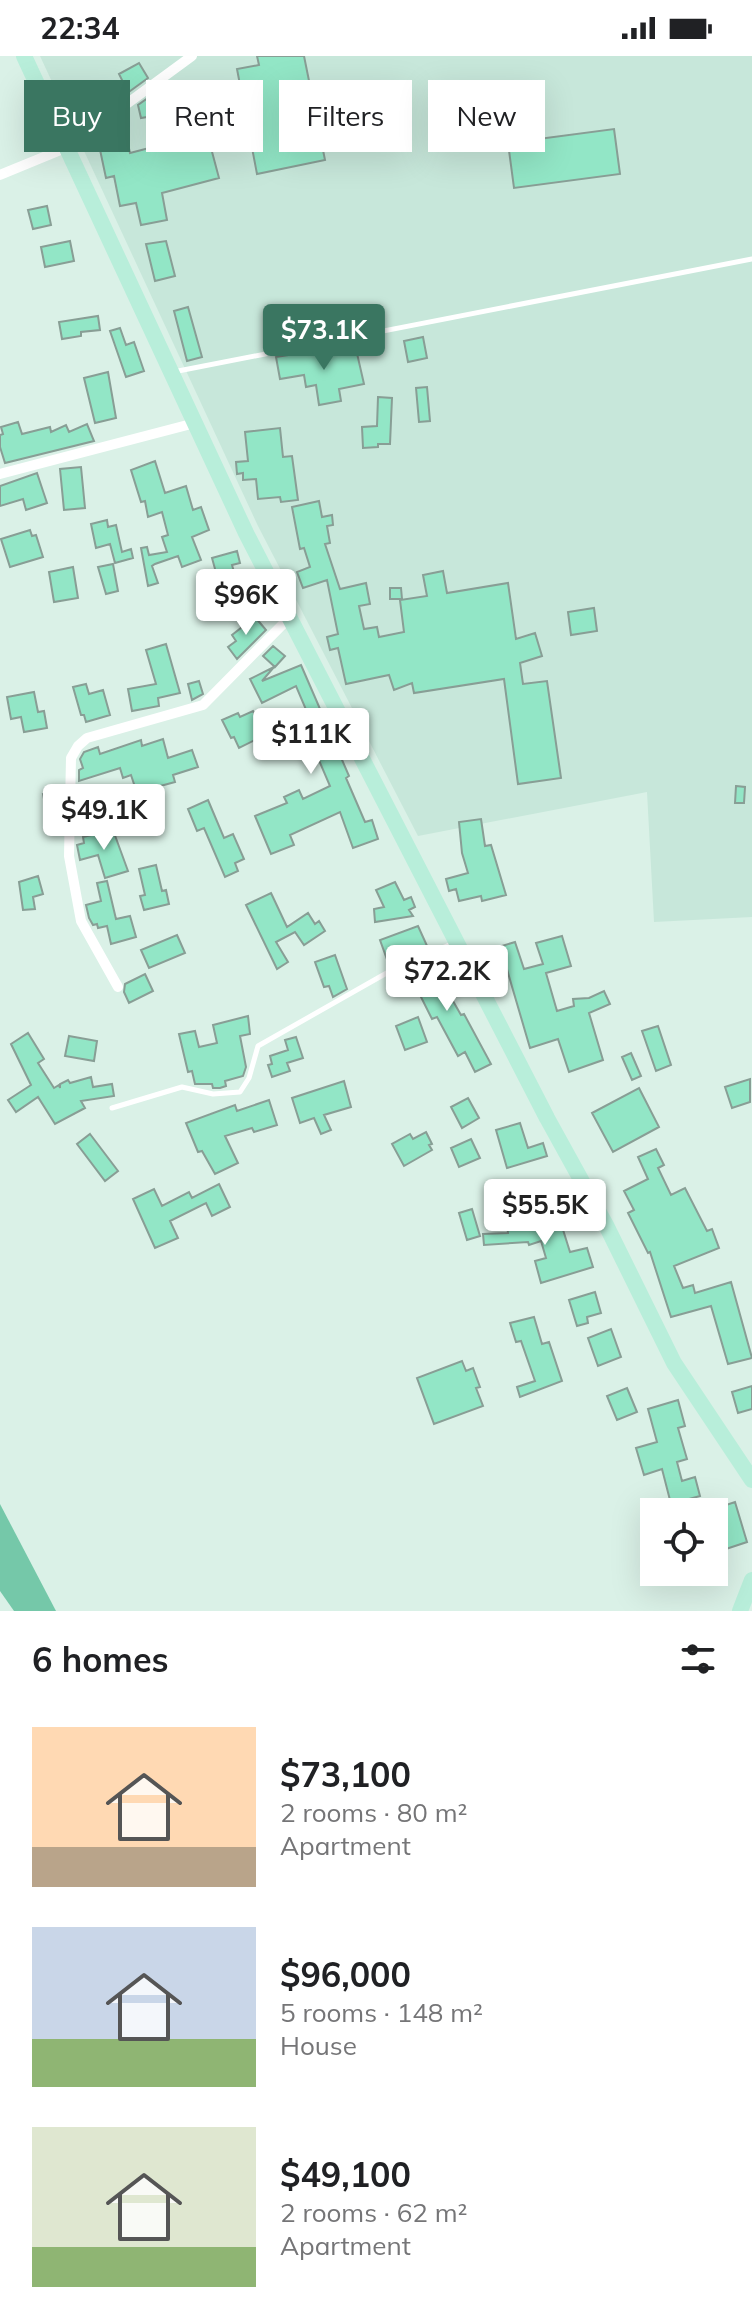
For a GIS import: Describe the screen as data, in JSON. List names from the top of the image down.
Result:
{
  "page": {
    "status": "22:34",
    "chip": [
      "Buy",
      "Rent",
      "Filters",
      "New"
    ],
    "price": [
      "$73.1K",
      "$96K",
      "$111K",
      "$49.1K",
      "$72.2K",
      "$55.5K"
    ],
    "heading": "6 homes",
    "list": [
      {
        "name": "$73,100",
        "note": "2 rooms · 80 m² · Apartment"
      },
      {
        "name": "$96,000",
        "note": "5 rooms · 148 m² · House"
      },
      {
        "name": "$49,100",
        "note": "2 rooms · 62 m² · Apartment"
      }
    ]
  }
}
